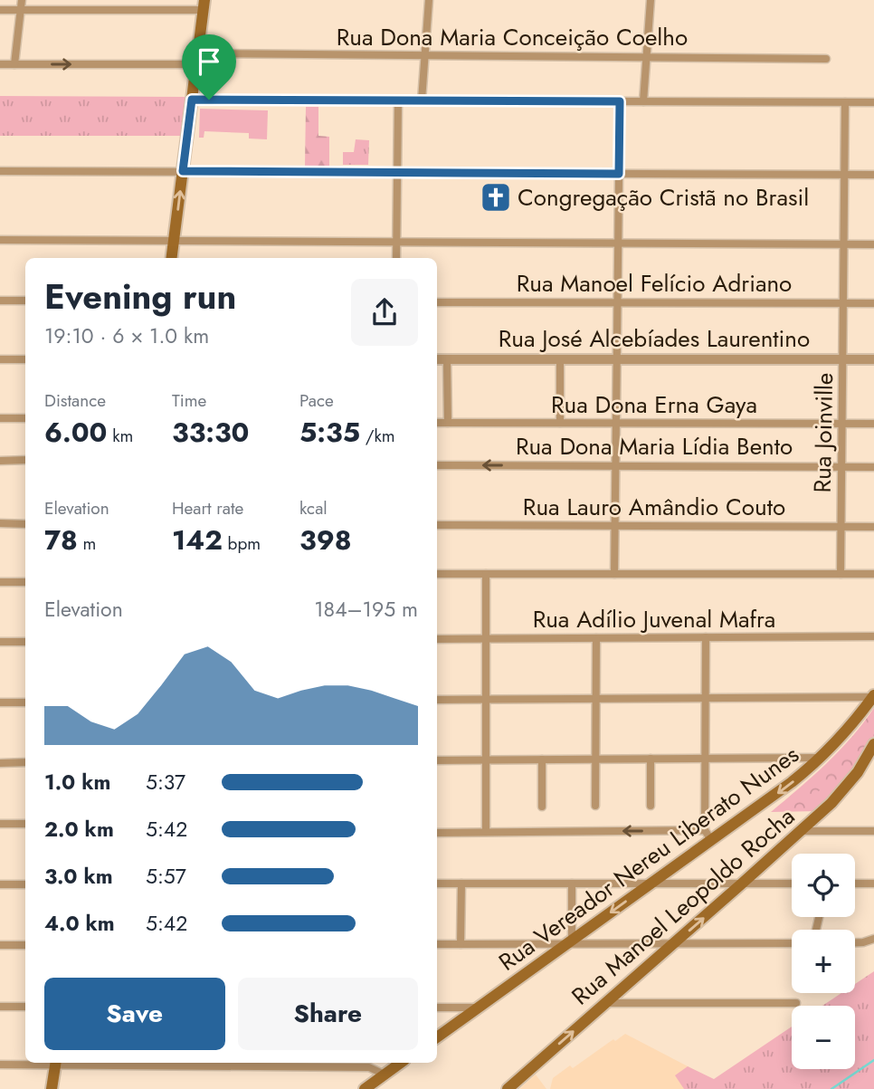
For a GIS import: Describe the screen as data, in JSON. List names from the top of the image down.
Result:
{
  "streets": {
    "main road": ["Rua Vereador Nereu Liberato Nunes", "Rua Manoel Leopoldo Rocha"],
    "street": [
      "Rua Dona Maria Conceição Coelho",
      "Rua Manoel Felício Adriano",
      "Rua José Alcebíades Laurentino",
      "Rua Dona Erna Gaya",
      "Rua Joinville",
      "Rua Dona Maria Lídia Bento",
      "Rua Lauro Amândio Couto",
      "Rua Adílio Juvenal Mafra"
    ]
  },
  "crossings": [
    ["Rua Manoel Felício Adriano", "Rua Joinville"],
    ["Rua José Alcebíades Laurentino", "Rua Joinville"],
    ["Rua Dona Erna Gaya", "Rua Joinville"],
    ["Rua Joinville", "Rua Dona Maria Lídia Bento"],
    ["Rua Joinville", "Rua Lauro Amândio Couto"]
  ],
  "one_way": ["Rua Dona Maria Lídia Bento", "Rua Vereador Nereu Liberato Nunes", "Rua Manoel Leopoldo Rocha"],
  "places": {
    "church": ["Congregação Cristã no Brasil"]
  },
  "page": {
    "heading": ["Evening run", "19:10 · 6 × 1.0 km"],
    "stats": [
      ["Distance", "6.00 km"],
      ["Time", "33:30"],
      ["Pace", "5:35 /km"],
      ["Elevation", "78 m"],
      ["Heart rate", "142 bpm"],
      ["kcal", "398"]
    ],
    "chart": ["Elevation", "184–195 m"],
    "list": [
      {
        "name": "1.0 km",
        "note": "5:37"
      },
      {
        "name": "2.0 km",
        "note": "5:42"
      },
      {
        "name": "3.0 km",
        "note": "5:57"
      },
      {
        "name": "4.0 km",
        "note": "5:42"
      }
    ],
    "map_buttons": ["+", "−"],
    "buttons": ["Save", "Share"]
  }
}
